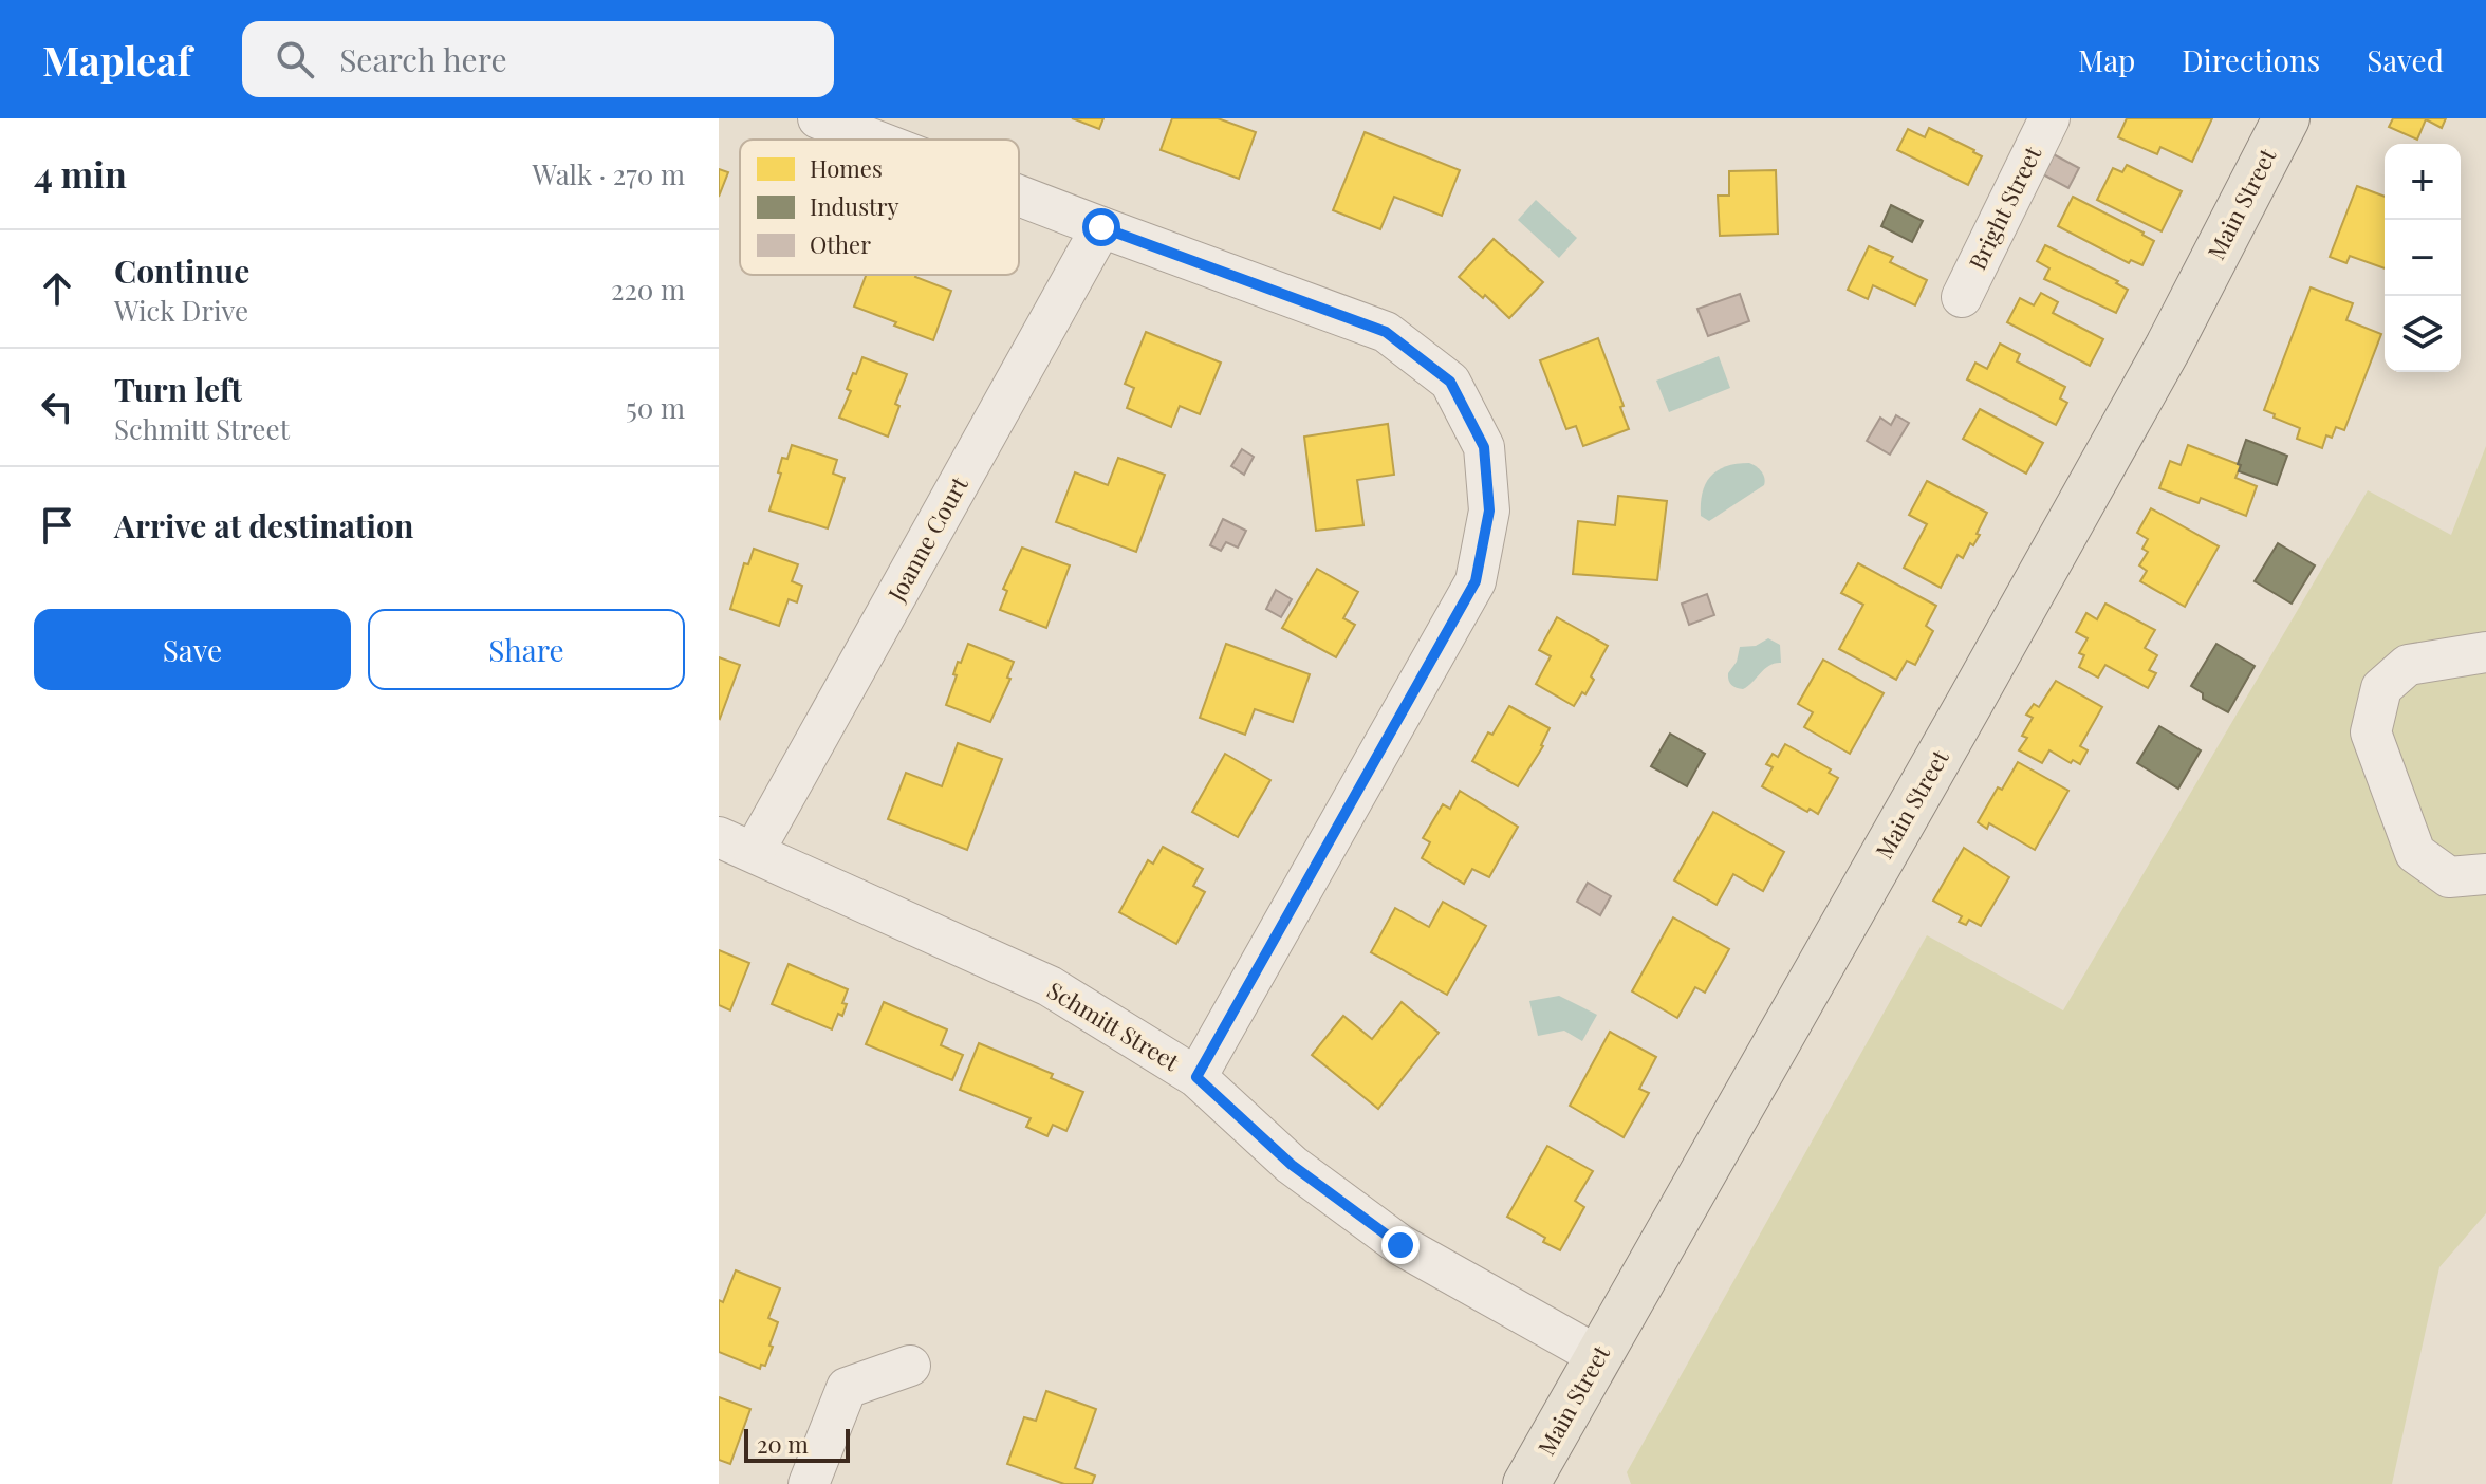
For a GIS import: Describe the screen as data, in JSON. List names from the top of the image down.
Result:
{
  "streets": {
    "main road": ["Main Street"],
    "street": ["Bright Street", "Joanne Court", "Schmitt Street"]
  },
  "crossings": [
    ["Main Street", "Schmitt Street"],
    ["Joanne Court", "Schmitt Street"]
  ],
  "legend": ["Homes", "Industry", "Other"],
  "scale_bar": "20 m",
  "page": {
    "header": "Mapleaf",
    "search": "Search here",
    "nav": ["Map", "Directions", "Saved"],
    "heading": ["4 min", "Walk · 270 m"],
    "map_buttons": ["+", "−"],
    "list": [
      ["Continue", "Wick Drive", "220 m"],
      ["Turn left", "Schmitt Street", "50 m"],
      "Arrive at destination"
    ],
    "buttons": ["Save", "Share"],
    "scale": "20 m"
  }
}
